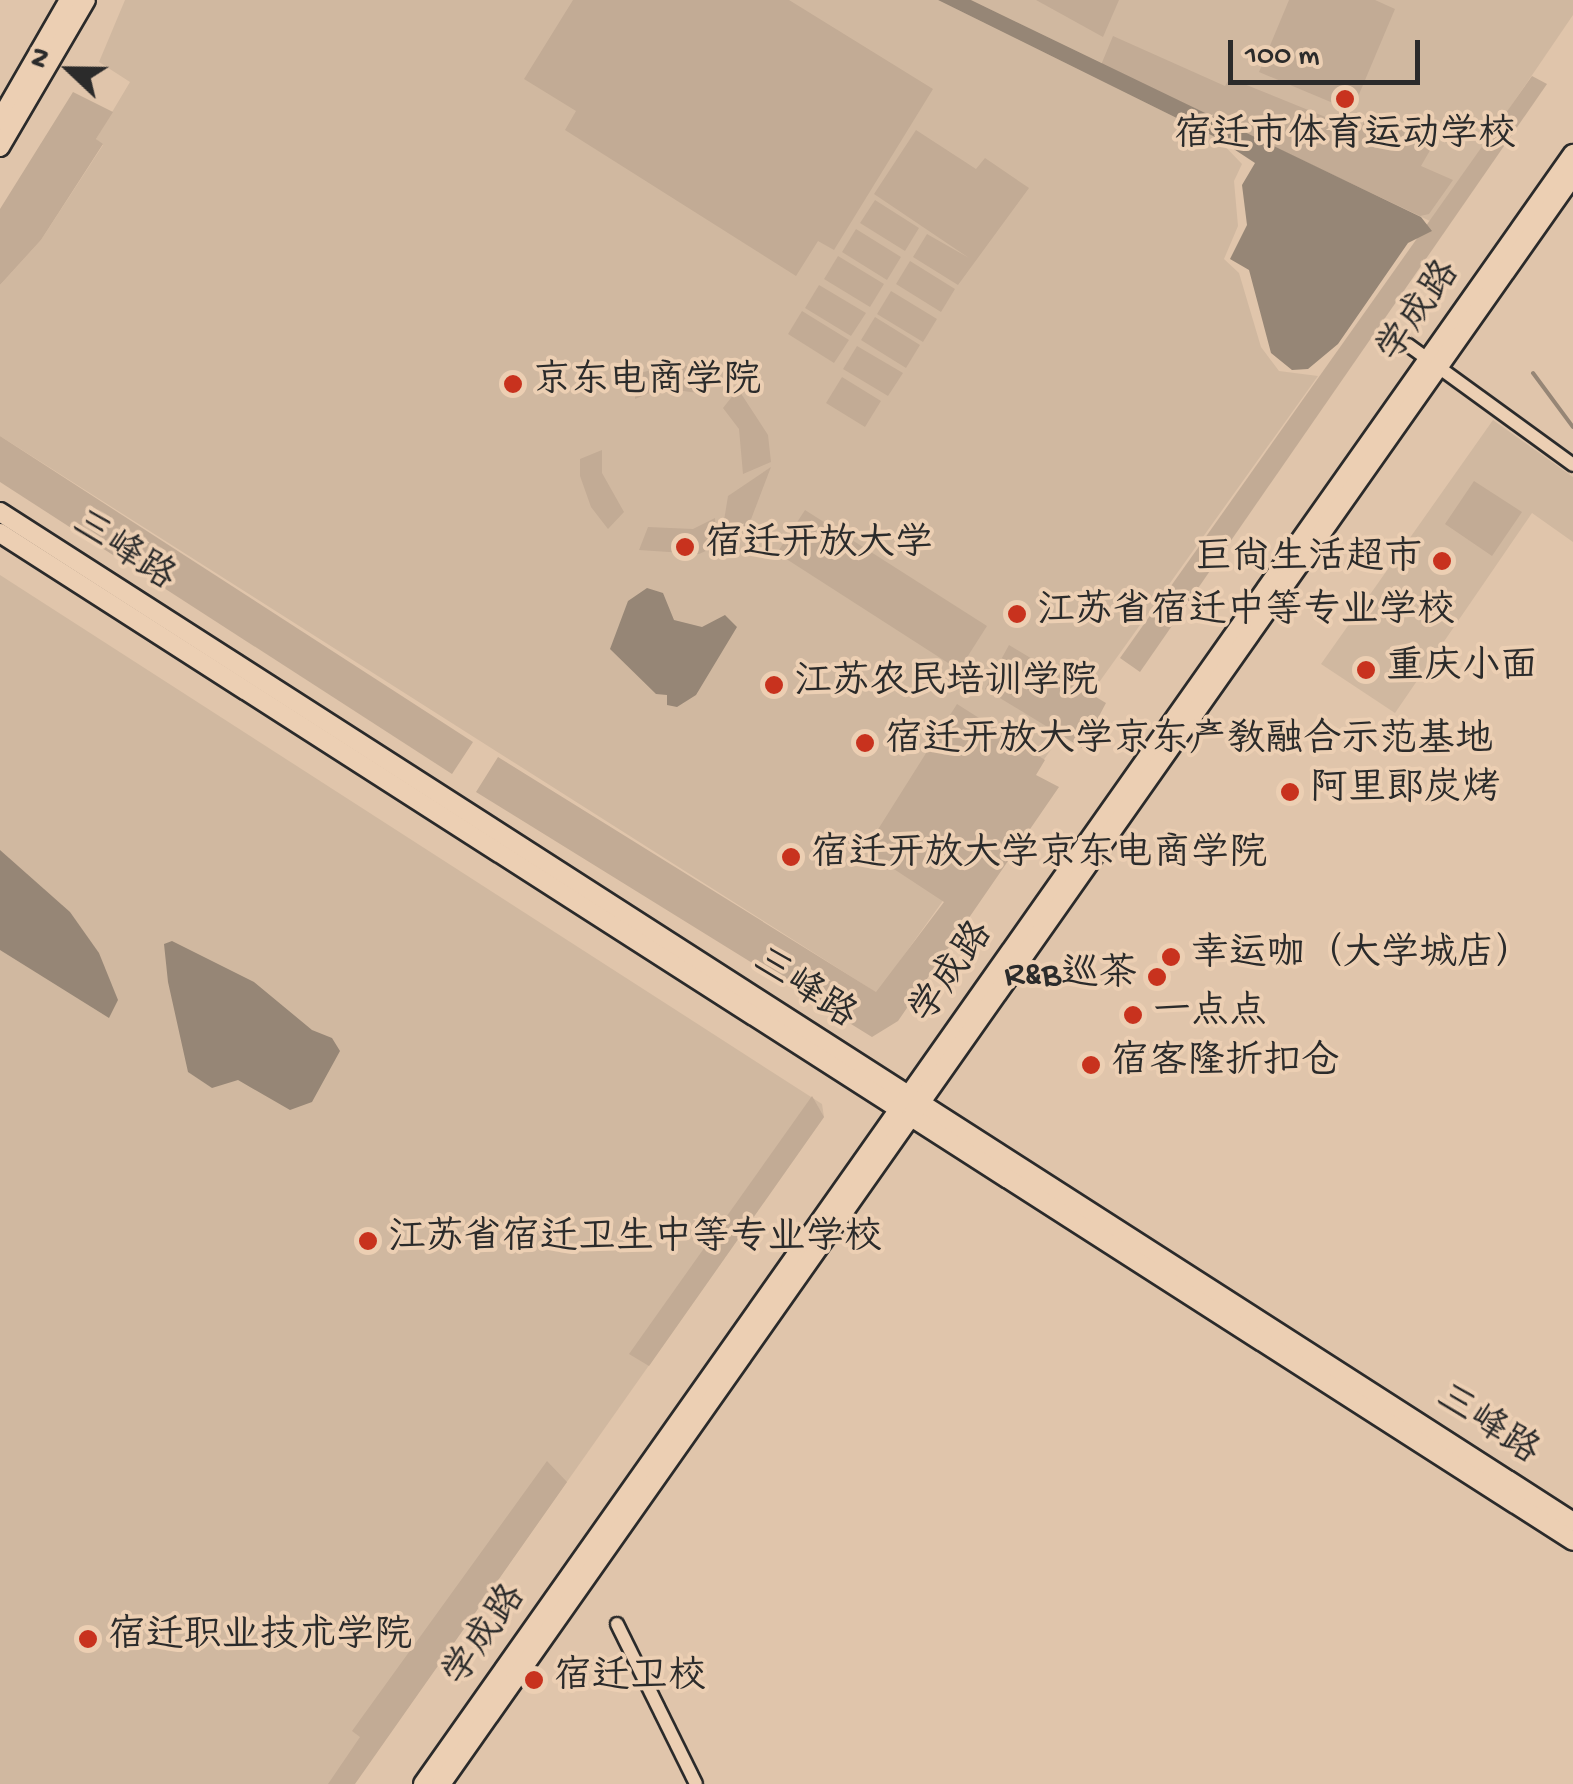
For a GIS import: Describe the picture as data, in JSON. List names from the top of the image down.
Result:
{
  "streets": {
    "main road": ["学成路", "三峰路"]
  },
  "crossings": [
    ["学成路", "三峰路"]
  ],
  "places": [
    "宿迁市体育运动学校",
    "京东电商学院",
    "宿迁开放大学",
    "巨尚生活超市",
    "江苏省宿迁中等专业学校",
    "重庆小面",
    "江苏农民培训学院",
    "宿迁开放大学京东产教融合示范基地",
    "阿里郎炭烤",
    "宿迁开放大学京东电商学院",
    "幸运咖（大学城店）",
    "R&B巡茶",
    "一点点",
    "宿客隆折扣仓",
    "江苏省宿迁卫生中等专业学校",
    "宿迁职业技术学院",
    "宿迁卫校"
  ],
  "scale_bar": "100 m",
  "north": "left"
}
